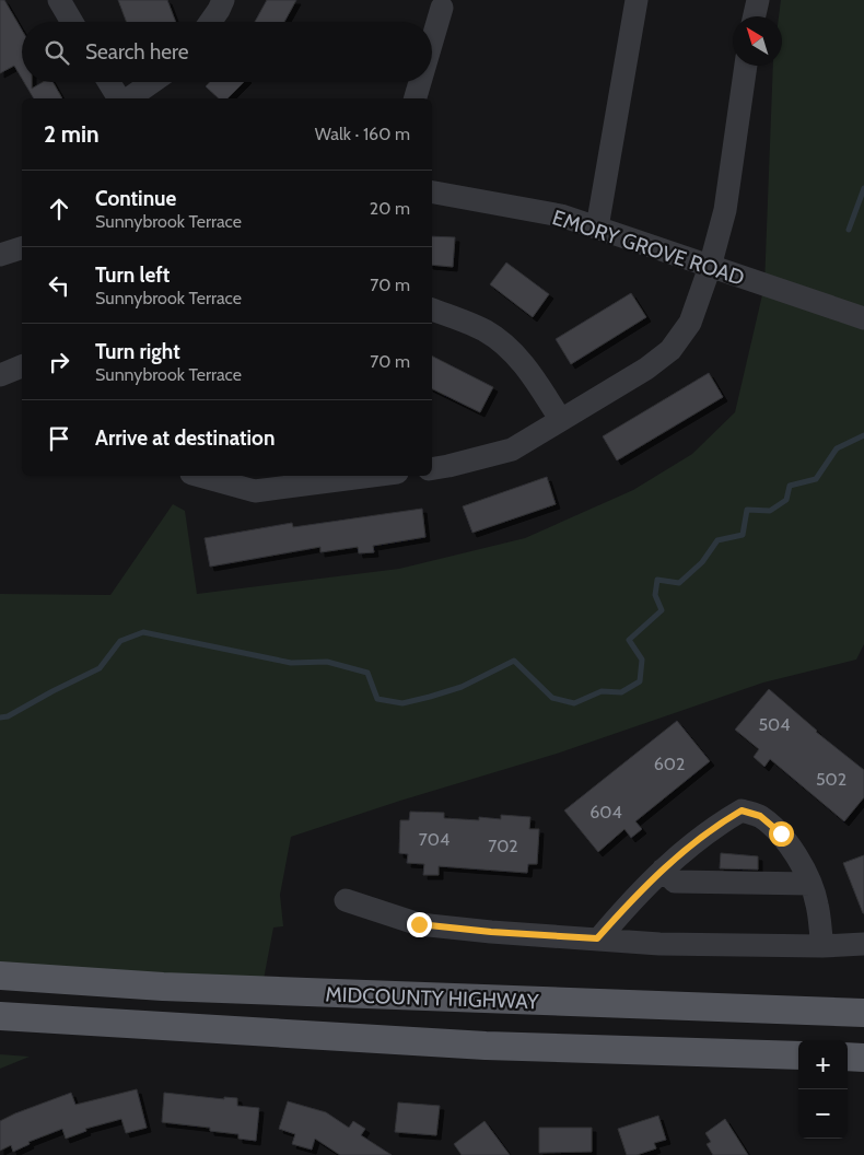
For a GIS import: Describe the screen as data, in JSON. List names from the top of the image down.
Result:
{
  "streets": {
    "main road": ["MIDCOUNTY HIGHWAY"],
    "street": ["EMORY GROVE ROAD"]
  },
  "house_numbers": [
    "504",
    "602",
    "502",
    "604",
    "704",
    "702"
  ],
  "north": "top left",
  "page": {
    "search": "Search here",
    "heading": ["2 min", "Walk · 160 m"],
    "list": [
      ["Continue", "Sunnybrook Terrace", "20 m"],
      ["Turn left", "Sunnybrook Terrace", "70 m"],
      ["Turn right", "Sunnybrook Terrace", "70 m"],
      "Arrive at destination"
    ],
    "map_buttons": ["+", "−"]
  }
}
